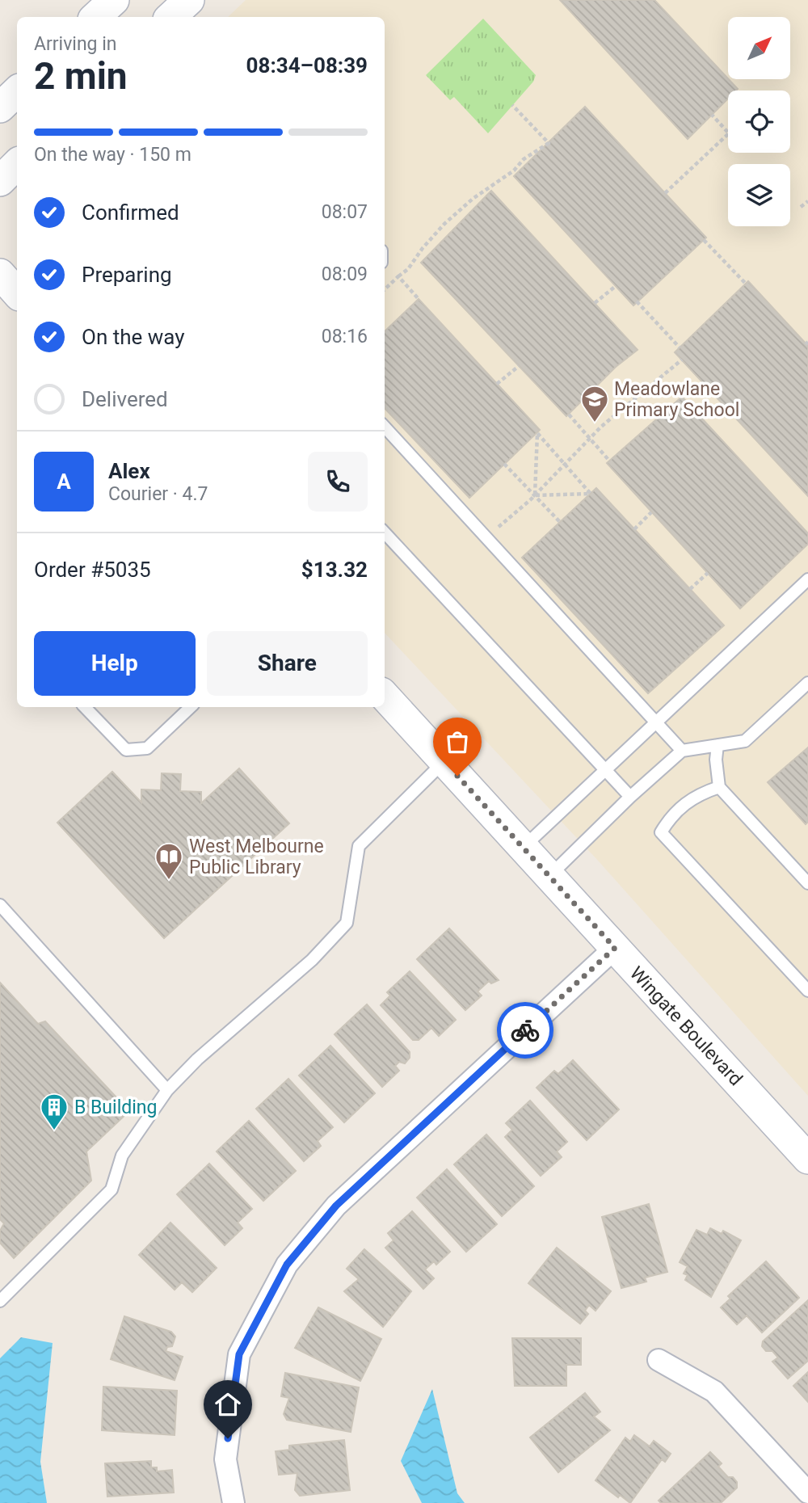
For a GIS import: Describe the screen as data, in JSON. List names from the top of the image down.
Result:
{
  "streets": {
    "street": ["Wingate Boulevard"]
  },
  "places": {
    "school or university": ["Meadowlane Primary School"],
    "library": ["West Melbourne Public Library"],
    "building": ["B Building"]
  },
  "north": "top right",
  "page": {
    "heading": ["2 min", "Arriving in", "08:34–08:39"],
    "panel": [
      "Alex",
      "Courier · 4.7",
      "Order #5035",
      "$13.32"
    ],
    "bar": "On the way · 150 m",
    "list": [
      ["Confirmed", "08:07"],
      ["Preparing", "08:09"],
      ["On the way", "08:16"],
      "Delivered"
    ],
    "round": "A",
    "buttons": ["Help", "Share"]
  }
}
